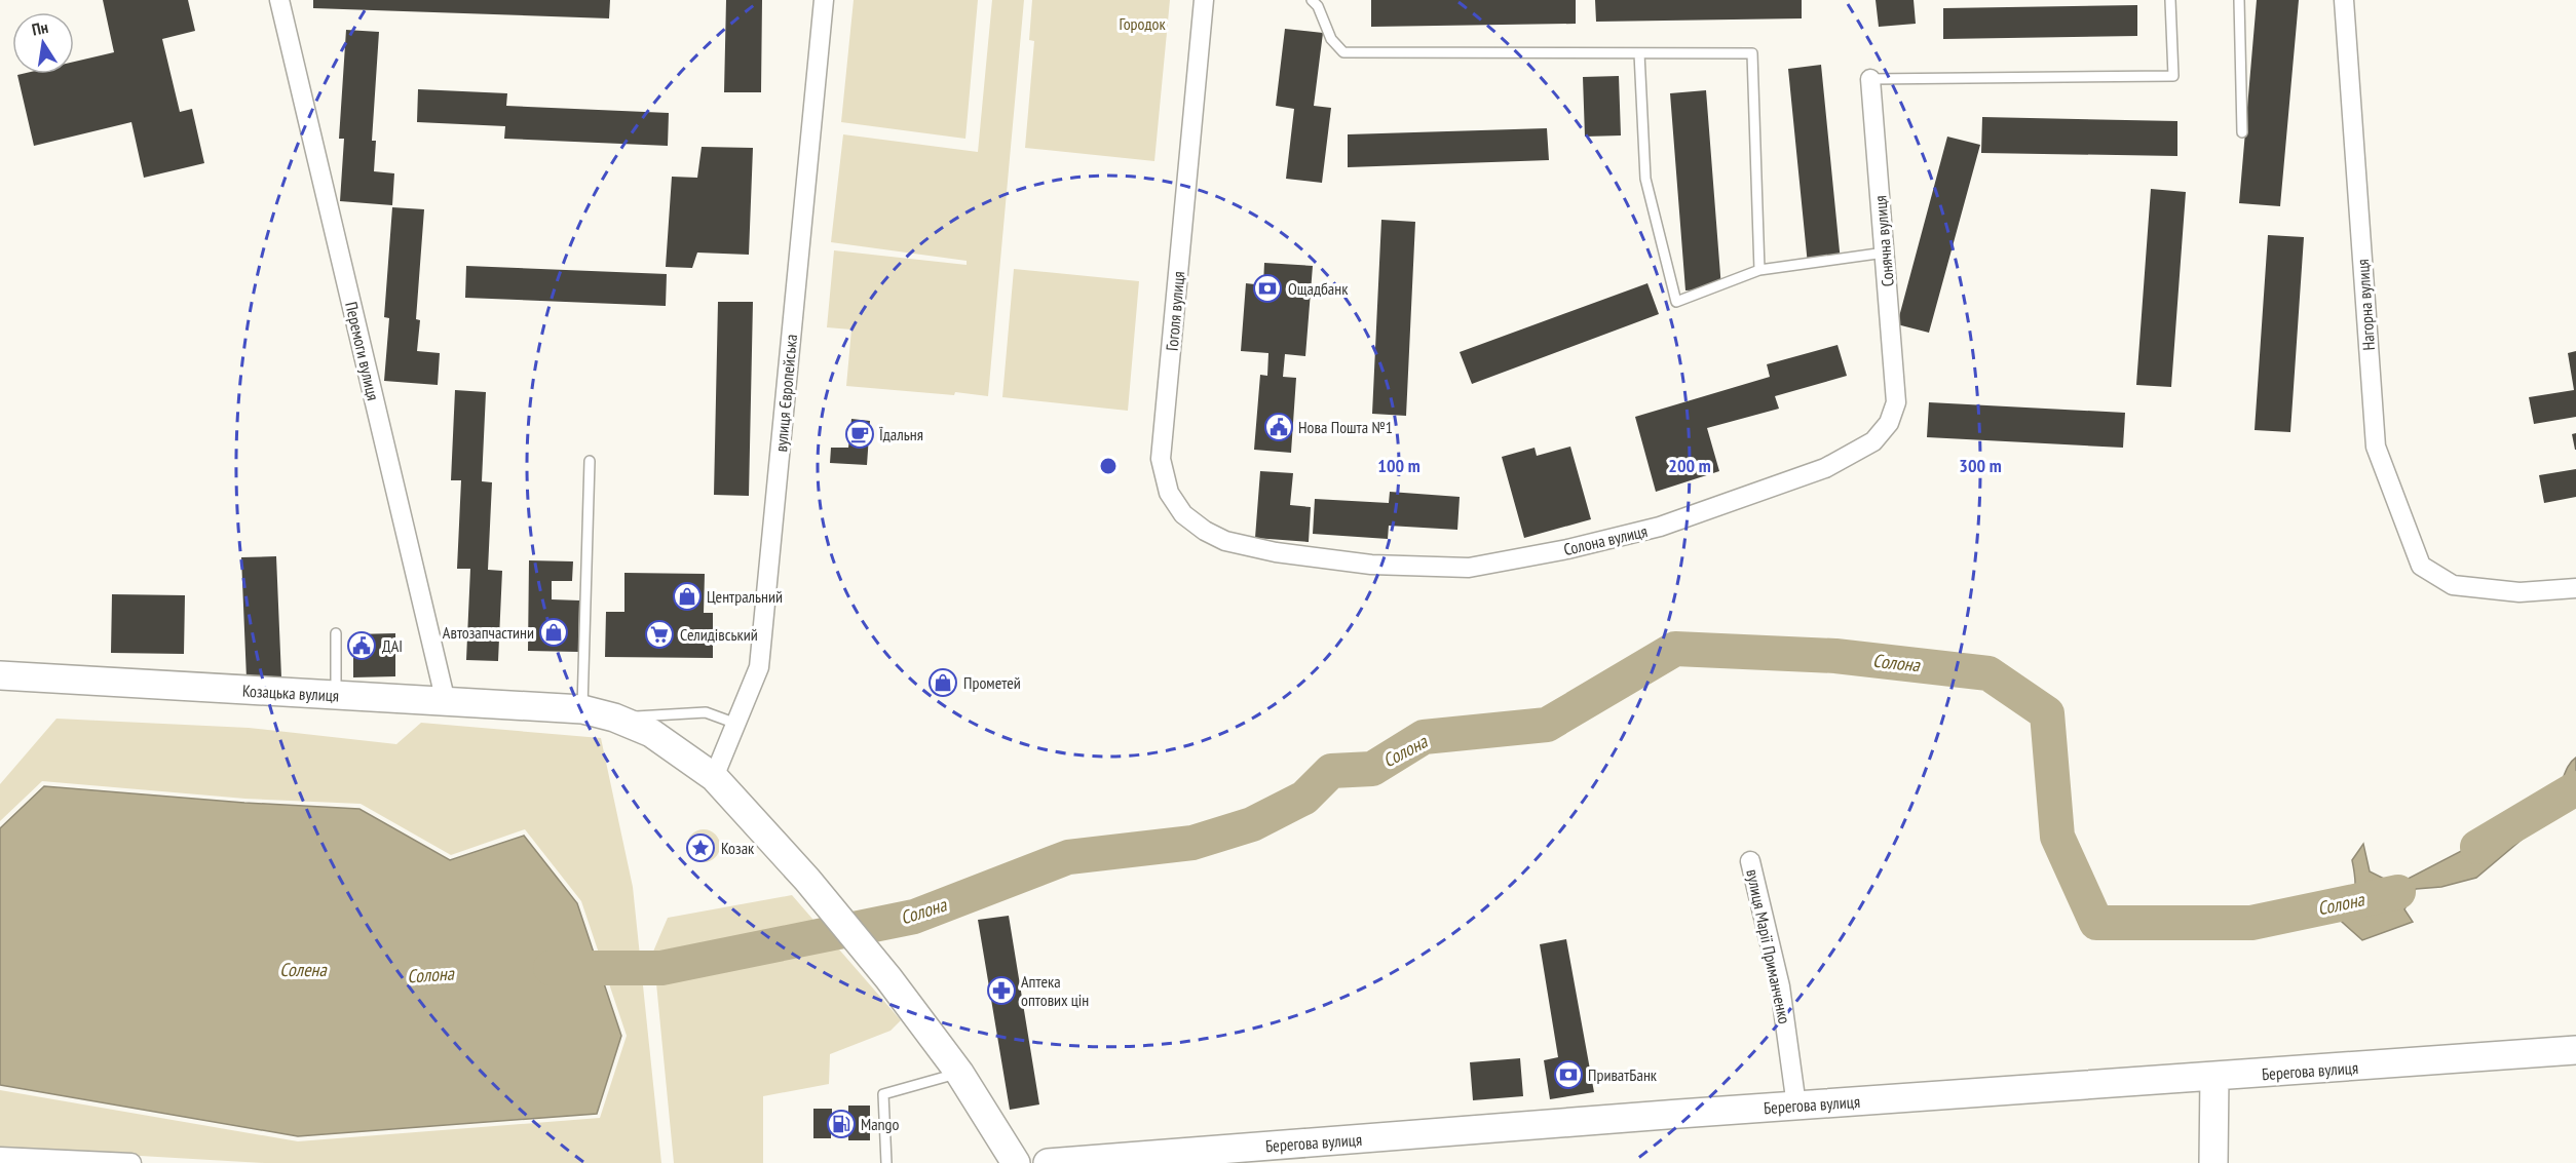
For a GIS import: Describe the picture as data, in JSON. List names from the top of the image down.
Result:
{
  "streets": {
    "main road": ["Козацька вулиця", "Берегова вулиця"],
    "street": [
      "Сонячна вулиця",
      "Нагорна вулиця",
      "Гоголя вулиця",
      "Перемоги вулиця",
      "вулиця Європейська",
      "Солона вулиця",
      "вулиця Марії Приманченко"
    ]
  },
  "crossings": [
    ["Сонячна вулиця", "Солона вулиця"],
    ["Гоголя вулиця", "Солона вулиця"],
    ["Перемоги вулиця", "Козацька вулиця"],
    ["вулиця Європейська", "Козацька вулиця"],
    ["вулиця Марії Приманченко", "Берегова вулиця"]
  ],
  "water": ["Солона", "Солена"],
  "parks": ["Городок"],
  "places": {
    "bank": ["Ощадбанк", "ПриватБанк"],
    "public building": ["Нова Пошта №1", "ДАІ"],
    "cafe": ["Їдальня"],
    "shop": ["Центральний", "Автозапчастини", "Прометей"],
    "supermarket": ["Селидівський"],
    "place": ["Козак"],
    "pharmacy": ["Аптека оптових цін"],
    "fuel station": ["Mango"]
  },
  "north": "top",
  "rings": ["100 m", "200 m", "300 m"]
}
